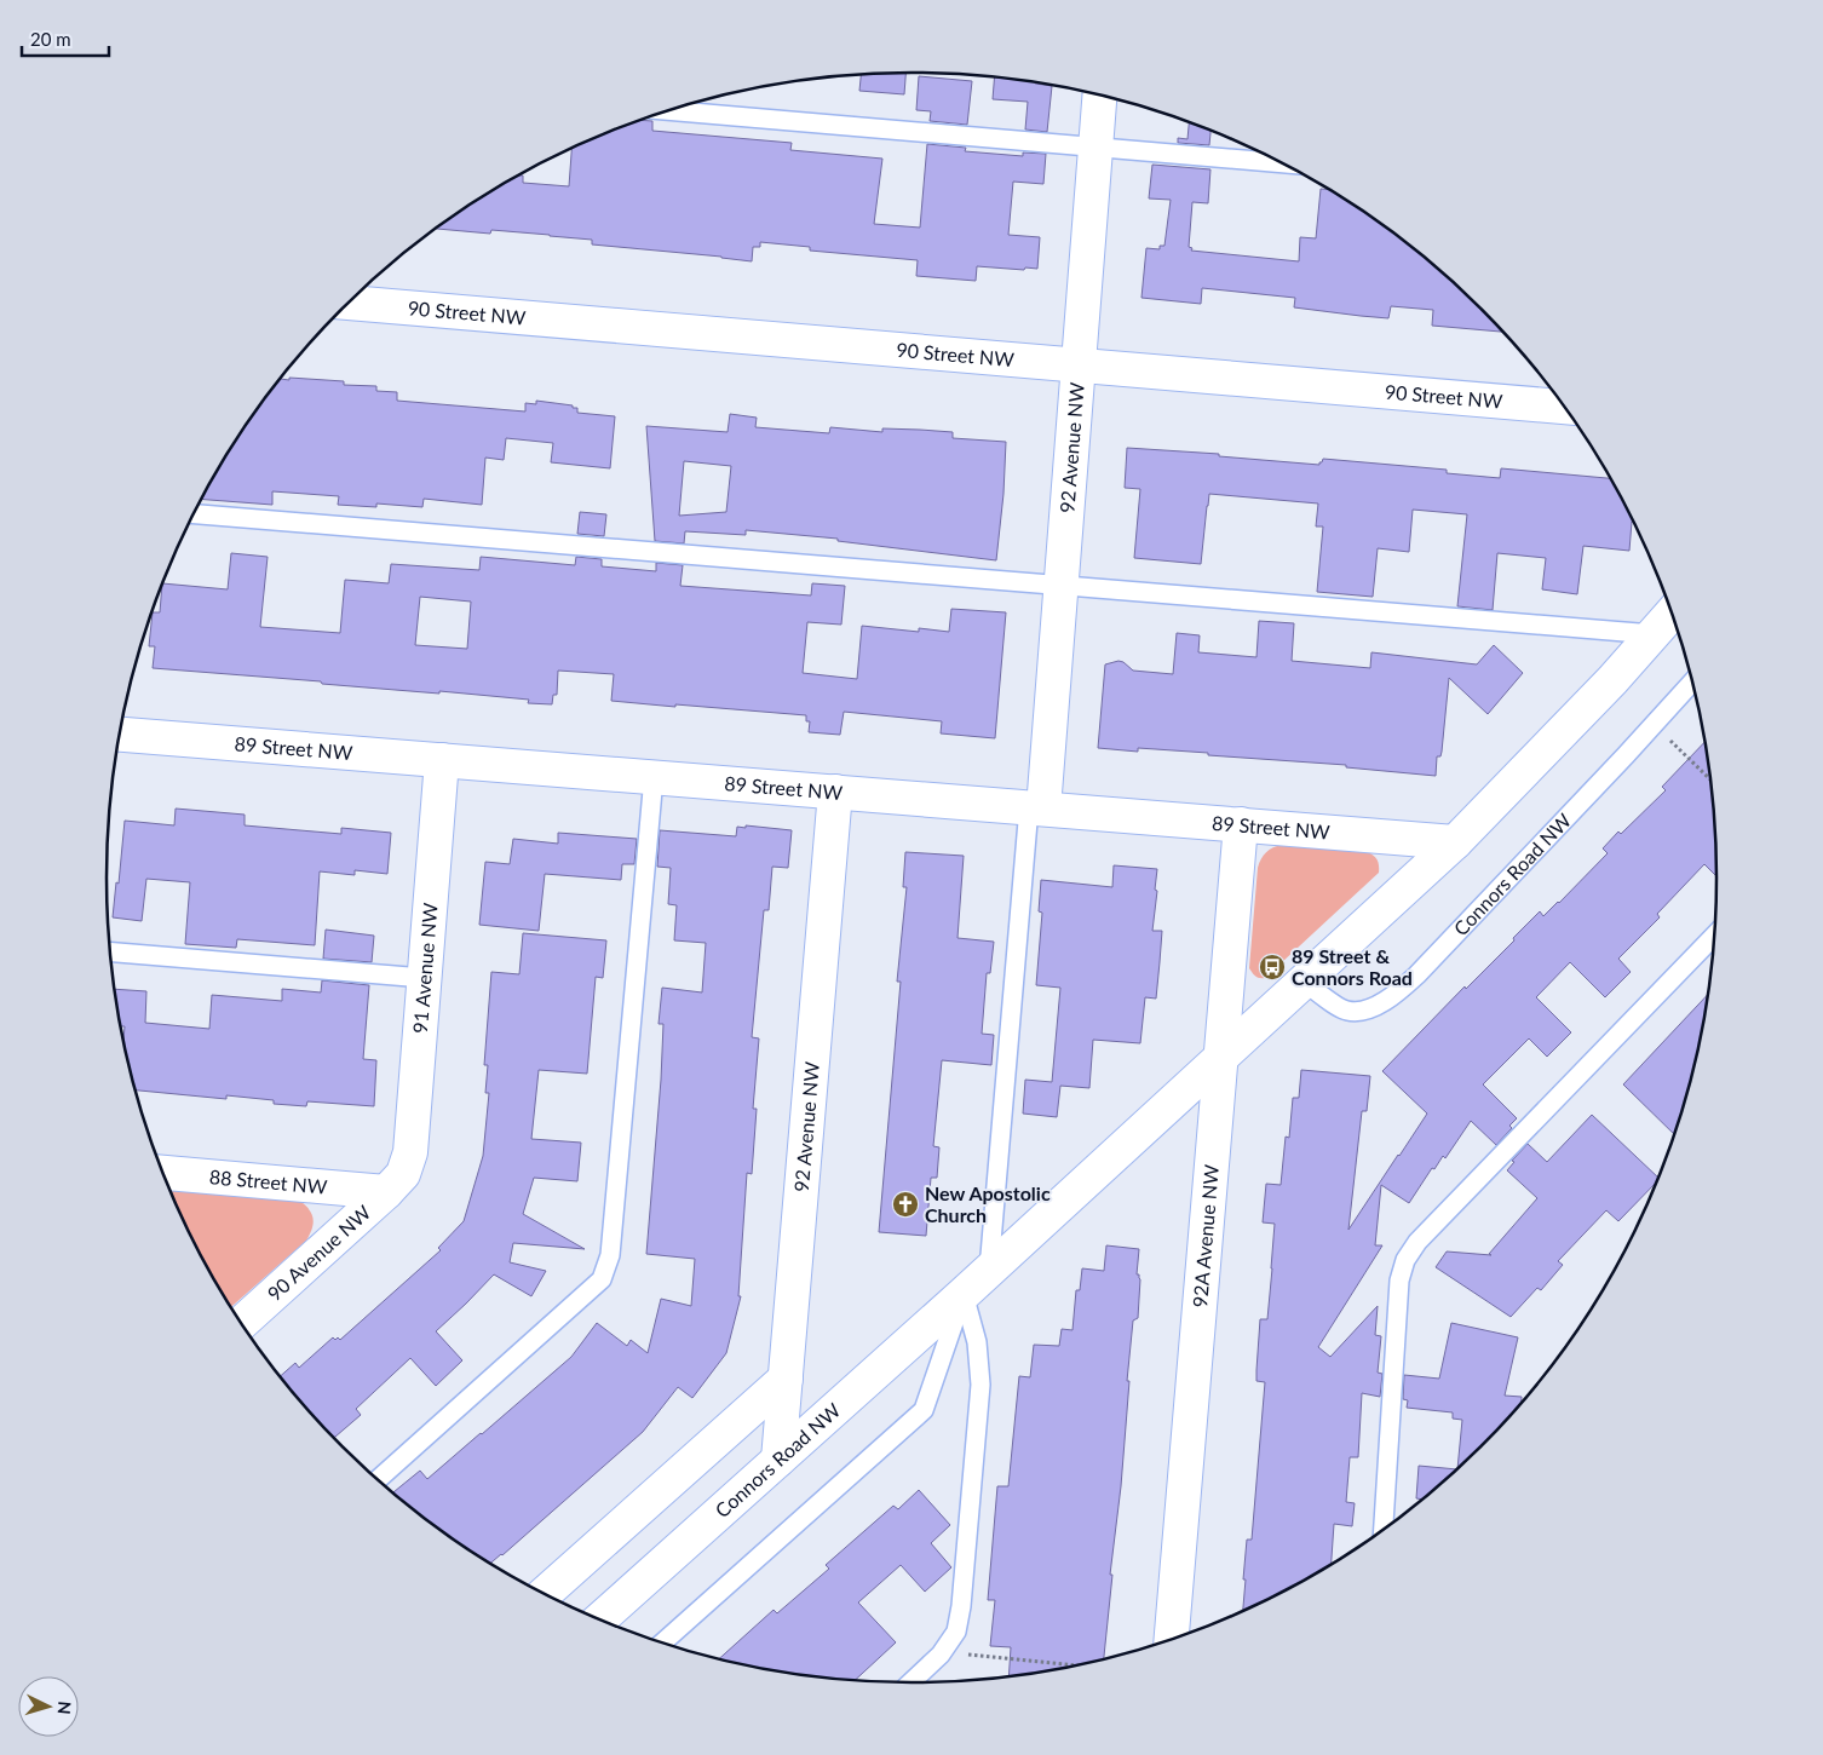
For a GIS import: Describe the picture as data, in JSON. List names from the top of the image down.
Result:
{
  "streets": {
    "street": [
      "90 Street NW",
      "92 Avenue NW",
      "89 Street NW",
      "Connors Road NW",
      "91 Avenue NW",
      "88 Street NW",
      "92A Avenue NW",
      "90 Avenue NW"
    ]
  },
  "crossings": [
    ["90 Street NW", "92 Avenue NW"],
    ["92 Avenue NW", "89 Street NW"],
    ["92 Avenue NW", "Connors Road NW"],
    ["89 Street NW", "Connors Road NW"],
    ["89 Street NW", "91 Avenue NW"],
    ["89 Street NW", "92A Avenue NW"],
    ["Connors Road NW", "92A Avenue NW"],
    ["91 Avenue NW", "88 Street NW"],
    ["91 Avenue NW", "90 Avenue NW"],
    ["88 Street NW", "90 Avenue NW"]
  ],
  "places": {
    "bus stop": ["89 Street & Connors Road"],
    "church": ["New Apostolic Church"]
  },
  "scale_bar": "20 m",
  "north": "right"
}
